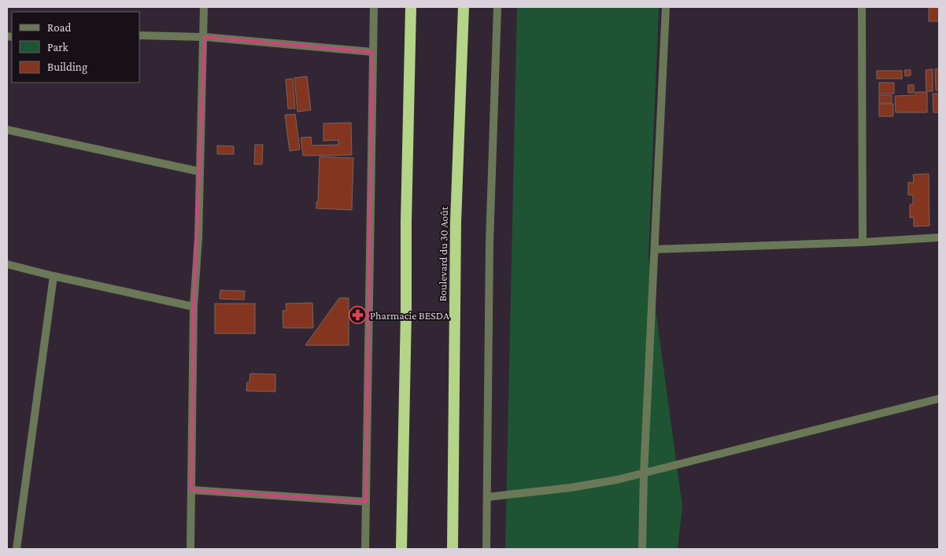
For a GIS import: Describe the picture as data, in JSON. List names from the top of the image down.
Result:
{
  "streets": {
    "highway": ["Boulevard du 30 Août"]
  },
  "places": {
    "pharmacy": ["Pharmacie BESDA"]
  },
  "legend": ["Road", "Park", "Building"]
}
